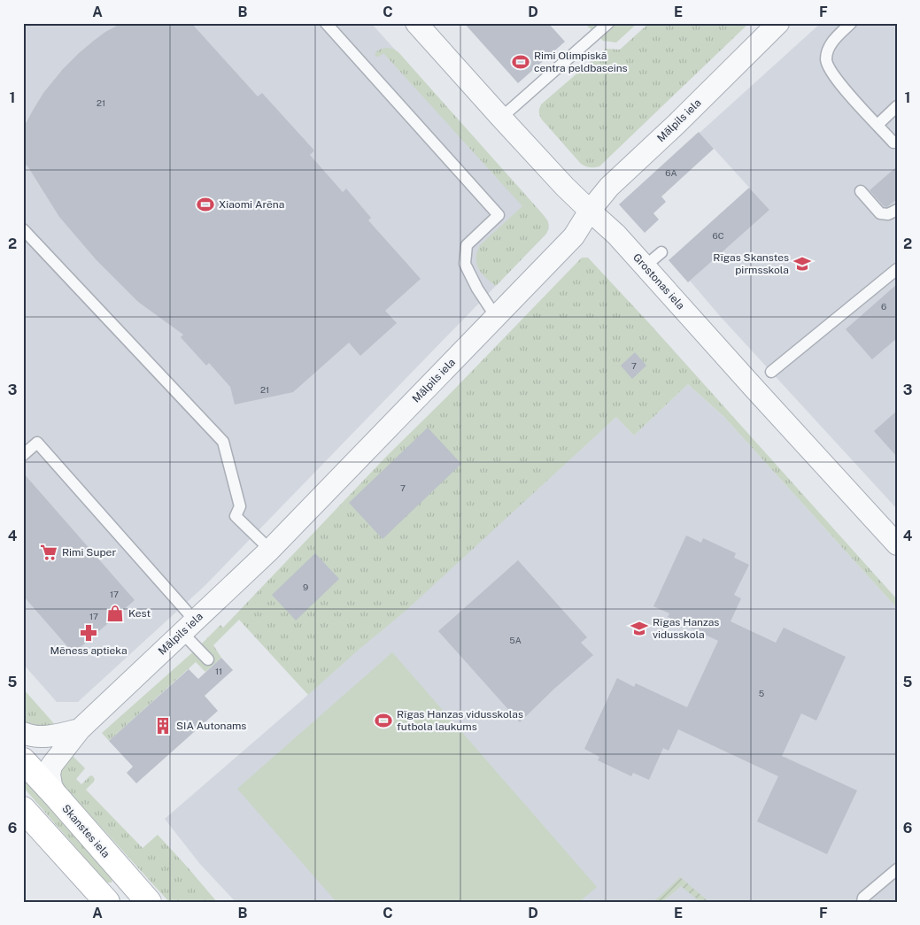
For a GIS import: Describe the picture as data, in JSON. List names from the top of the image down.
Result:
{
  "streets": {
    "main road": ["Skanstes iela"],
    "street": ["Mālpils iela", "Grostonas iela"]
  },
  "crossings": [
    ["Mālpils iela", "Grostonas iela"],
    ["Mālpils iela", "Skanstes iela"]
  ],
  "places": {
    "sports": ["Rimi Olimpiskā centra peldbaseins", "Xiaomi Arēna", "Rīgas Hanzas vidusskolas futbola laukums"],
    "school or university": ["Rīgas Skanstes pirmsskola", "Rīgas Hanzas vidusskola"],
    "supermarket": ["Rimi Super"],
    "shop": ["Kest"],
    "pharmacy": ["Mēness aptieka"],
    "building": ["SIA Autonams"]
  },
  "house_numbers": [
    "21",
    "6A",
    "6C",
    "6",
    "7",
    "21",
    "7",
    "9",
    "17",
    "17",
    "5A",
    "11",
    "5"
  ],
  "grid": {
    "columns": [
      "A",
      "B",
      "C",
      "D",
      "E",
      "F"
    ],
    "rows": [
      "1",
      "2",
      "3",
      "4",
      "5",
      "6"
    ]
  }
}
